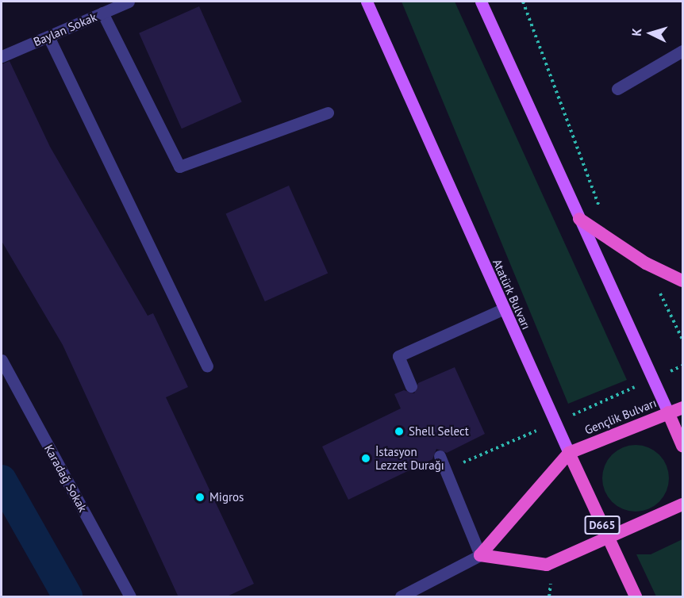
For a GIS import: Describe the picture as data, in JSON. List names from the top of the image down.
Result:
{
  "streets": {
    "highway": ["Atatürk Bulvarı", "Gençlik Bulvarı", "D665"],
    "street": ["Baylan Sokak", "Karadağ Sokak"]
  },
  "crossings": [
    ["Atatürk Bulvarı", "Gençlik Bulvarı"]
  ],
  "places": ["Shell Select", "İstasyon Lezzet Durağı", "Migros"],
  "north": "left"
}
